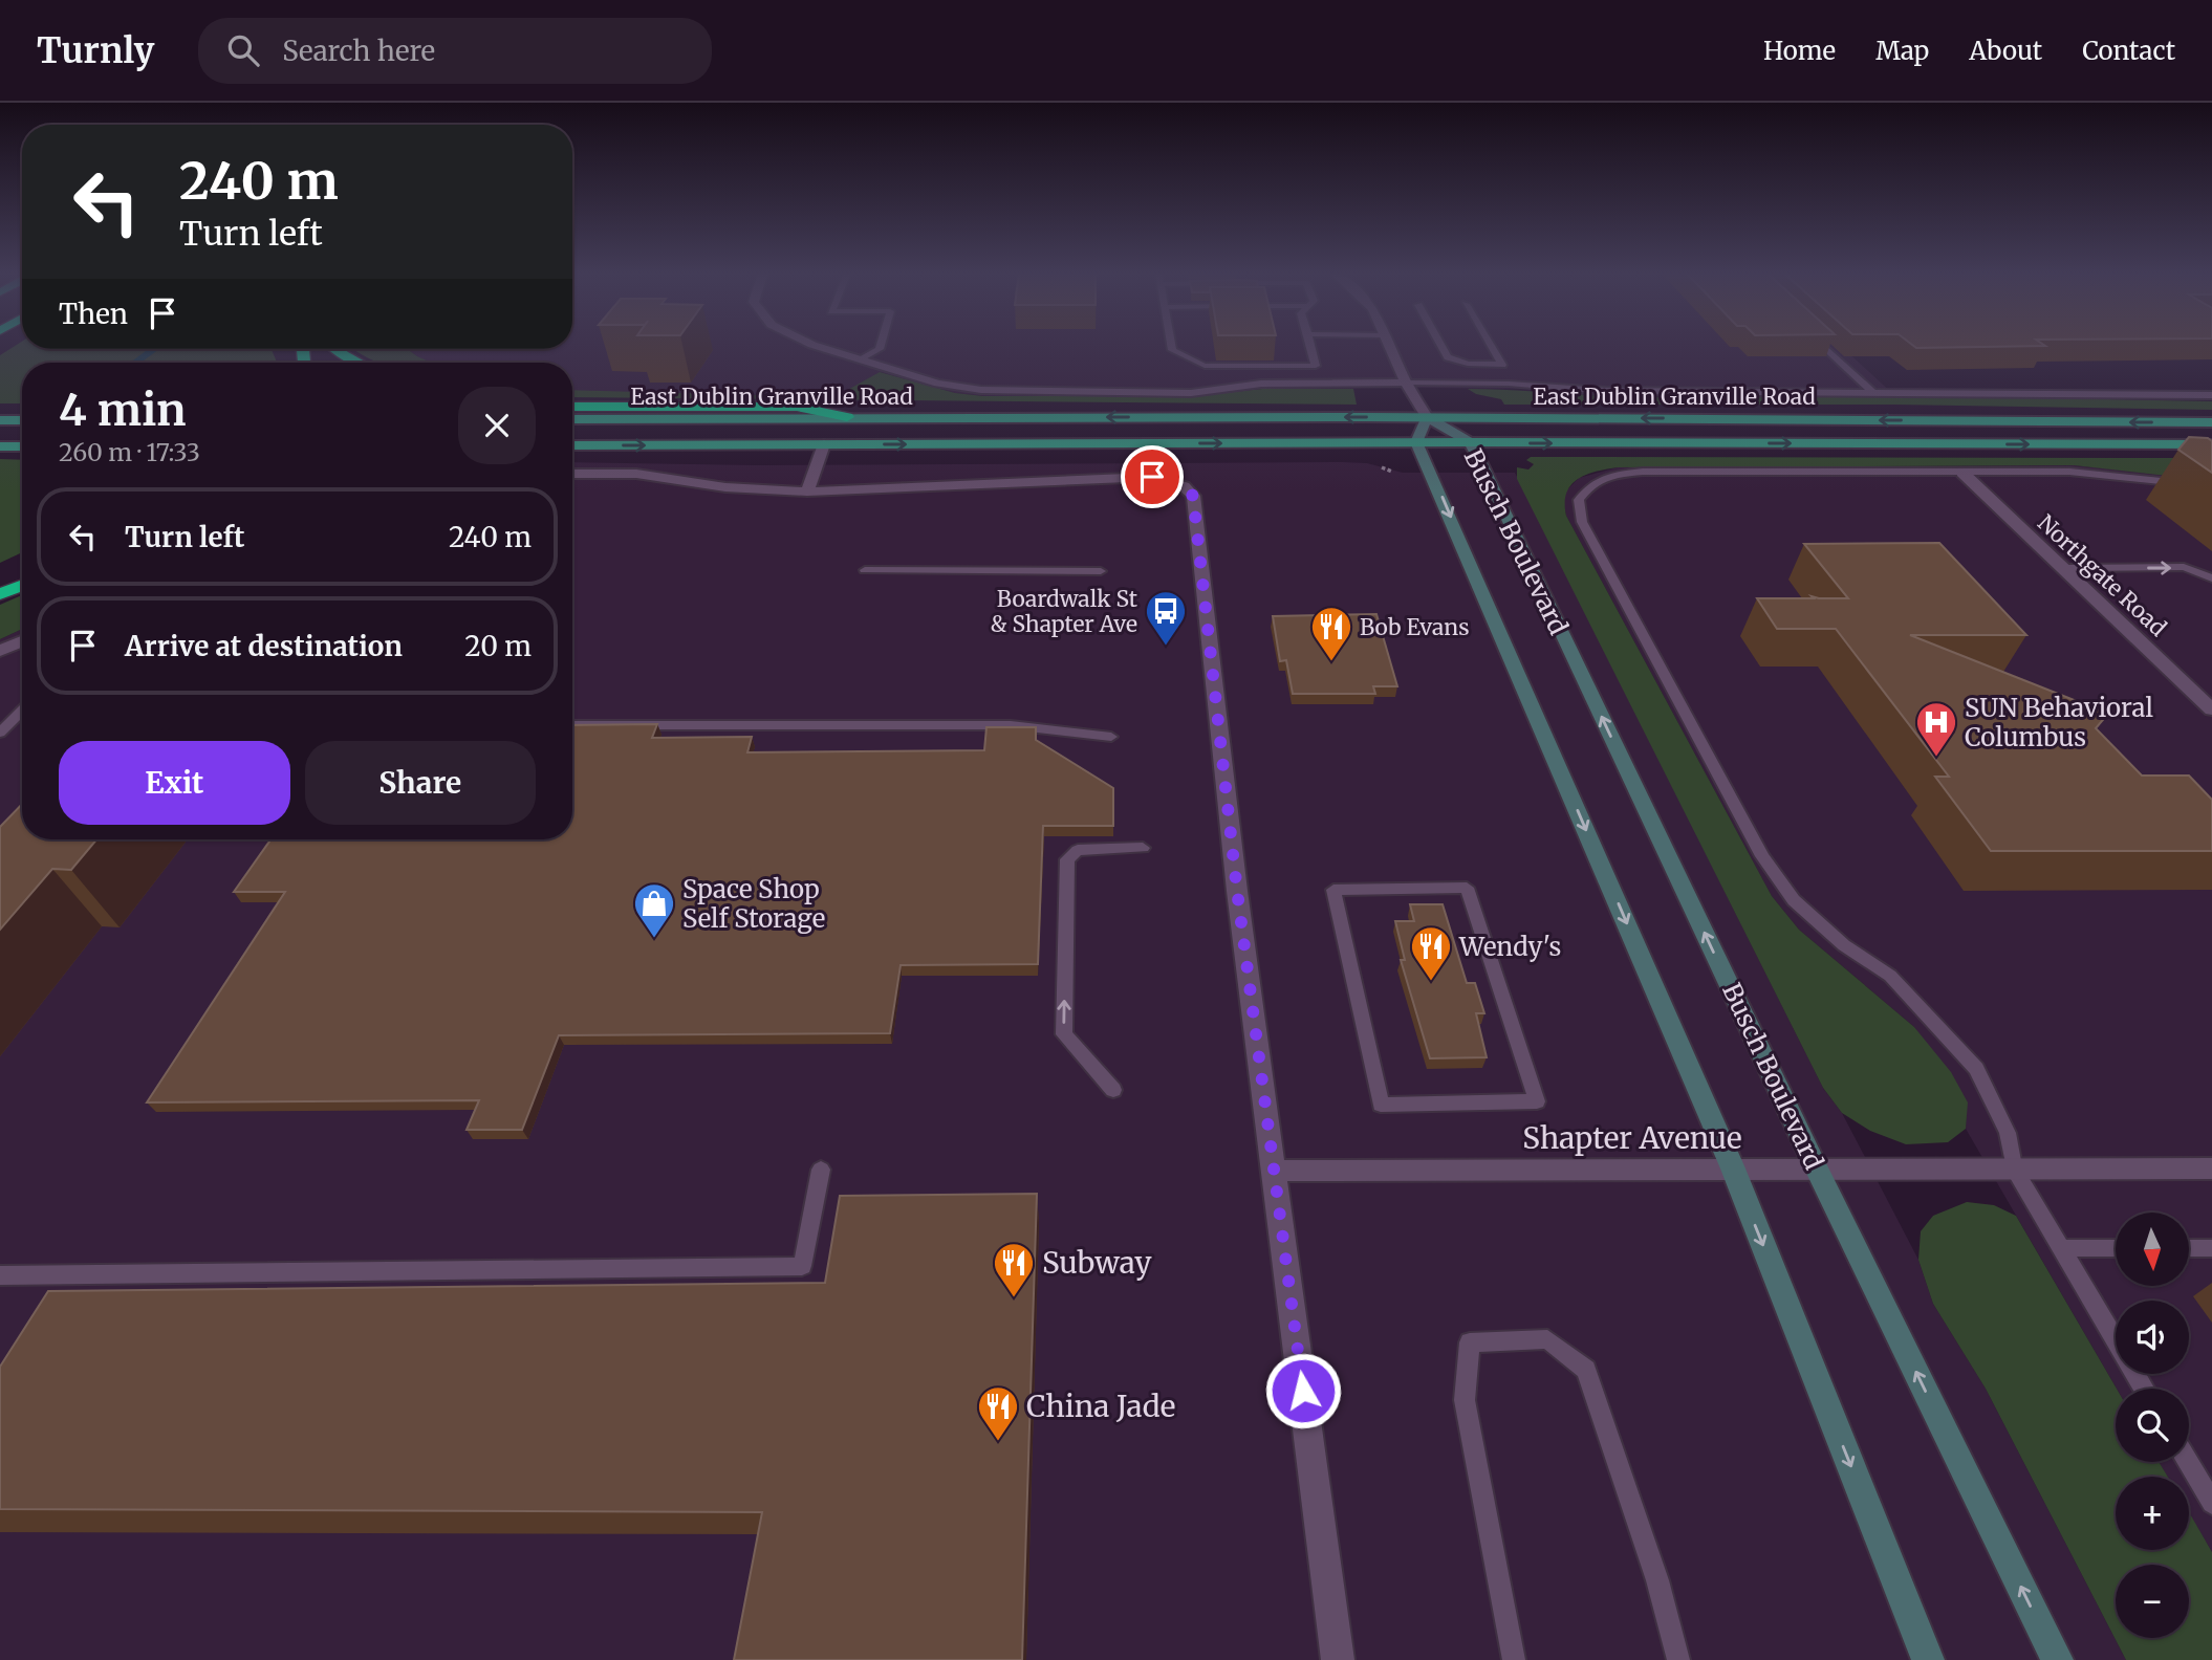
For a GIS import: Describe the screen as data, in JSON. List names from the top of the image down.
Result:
{
  "streets": {
    "main road": ["East Dublin Granville Road", "Busch Boulevard"],
    "street": ["Northgate Road", "Shapter Avenue"]
  },
  "crossings": [
    ["East Dublin Granville Road", "Busch Boulevard"],
    ["Busch Boulevard", "Shapter Avenue"]
  ],
  "places": {
    "bus stop": ["Boardwalk St & Shapter Ave"],
    "restaurant": [
      "Bob Evans",
      "Wendy's",
      "Subway",
      "China Jade"
    ],
    "hospital": ["SUN Behavioral Columbus"],
    "shop": ["Space Shop Self Storage"]
  },
  "north": "bottom",
  "page": {
    "header": "Turnly",
    "search": "Search here",
    "nav": [
      "Home",
      "Map",
      "About",
      "Contact"
    ],
    "turn": ["240 m", "Turn left"],
    "then": "Then",
    "heading": ["4 min", "260 m · 17:33"],
    "list": [
      {
        "name": "Turn left",
        "value": "240 m"
      },
      {
        "name": "Arrive at destination",
        "value": "20 m"
      }
    ],
    "buttons": ["Exit", "Share"],
    "map_buttons": ["+", "−"]
  }
}
